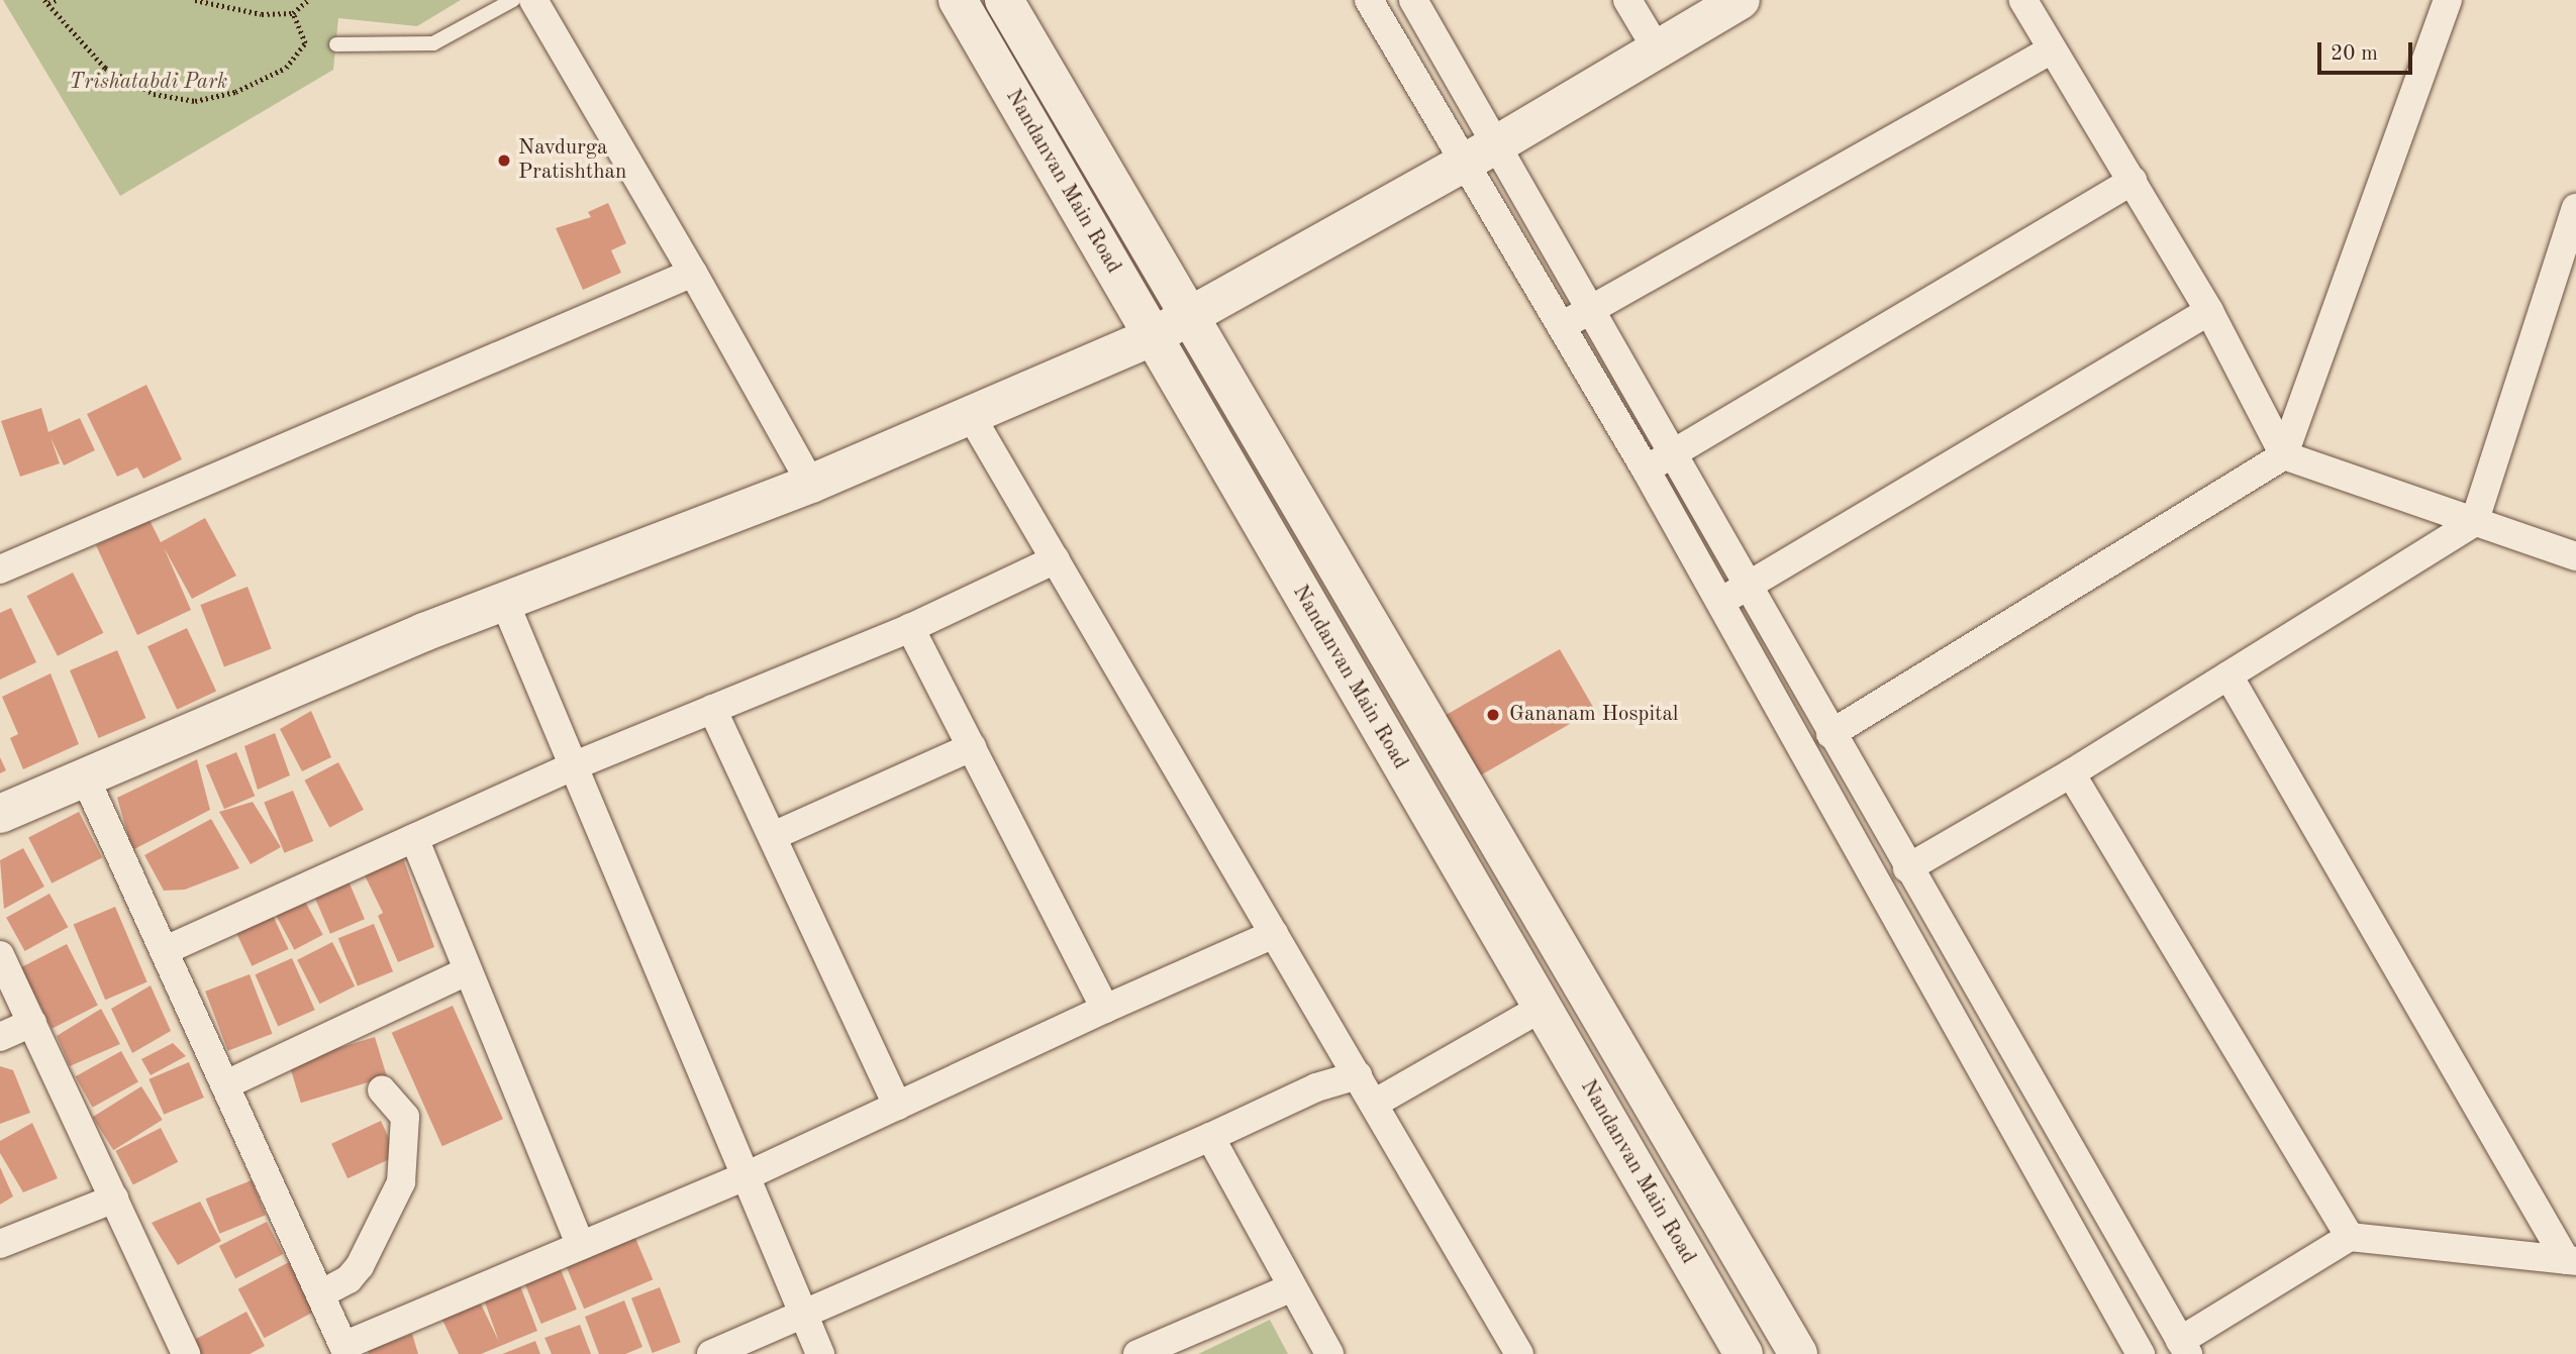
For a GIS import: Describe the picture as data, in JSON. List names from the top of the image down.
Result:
{
  "streets": {
    "main road": ["Nandanvan Main Road"]
  },
  "parks": ["Trishatabdi Park"],
  "places": ["Navdurga Pratishthan", "Gananam Hospital"],
  "scale_bar": "20 m"
}
